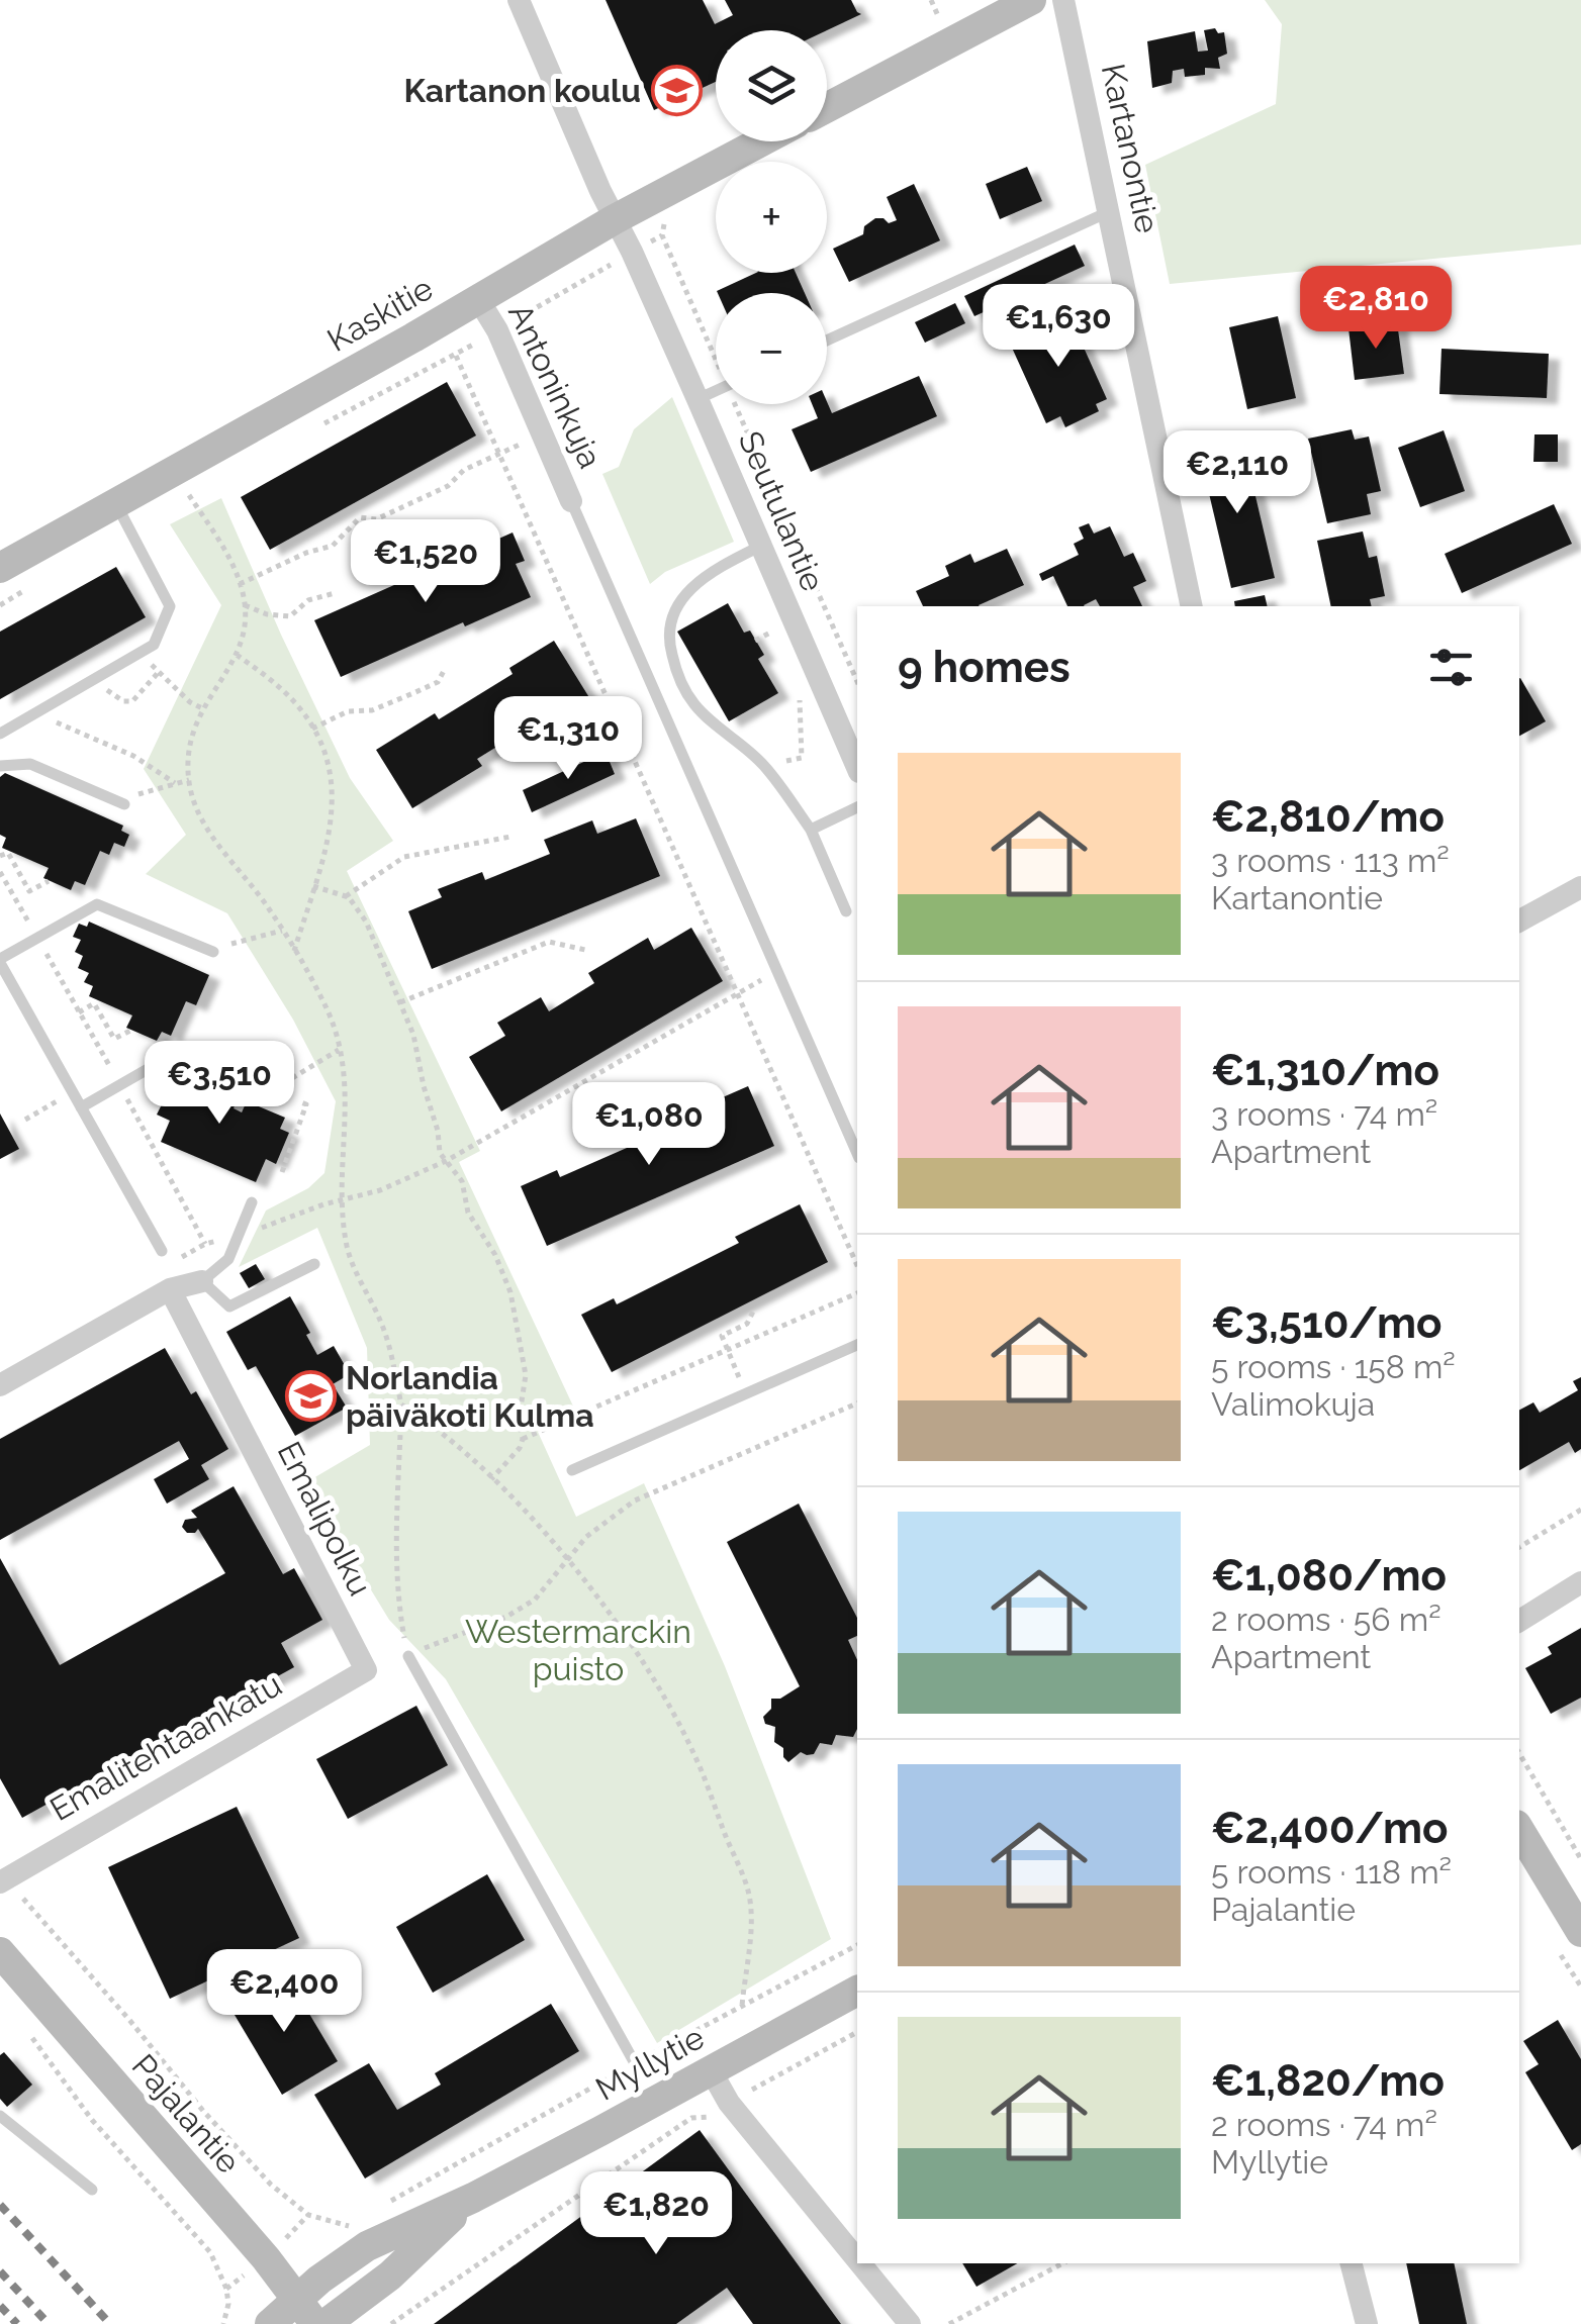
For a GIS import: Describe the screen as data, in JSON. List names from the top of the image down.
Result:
{
  "streets": {
    "street": [
      "Kartanontie",
      "Kaskitie",
      "Antoninkuja",
      "Seutulantie",
      "Emalipolku",
      "Emalitehtaankatu",
      "Myllytie",
      "Pajalantie"
    ]
  },
  "crossings": [
    ["Kaskitie", "Antoninkuja"],
    ["Kaskitie", "Seutulantie"],
    ["Emalipolku", "Emalitehtaankatu"],
    ["Myllytie", "Pajalantie"]
  ],
  "parks": ["Westermarckin puisto"],
  "places": {
    "school or university": ["Kartanon koulu", "Norlandia päiväkoti Kulma"]
  },
  "page": {
    "map_buttons": ["+", "−"],
    "price": [
      "€2,810",
      "€1,630",
      "€2,110",
      "€1,520",
      "€1,310",
      "€3,510",
      "€1,080",
      "€2,400",
      "€1,820"
    ],
    "heading": "9 homes",
    "list": [
      {
        "name": "€2,810/mo",
        "note": "3 rooms · 113 m² · Kartanontie"
      },
      {
        "name": "€1,310/mo",
        "note": "3 rooms · 74 m² · Apartment"
      },
      {
        "name": "€3,510/mo",
        "note": "5 rooms · 158 m² · Valimokuja"
      },
      {
        "name": "€1,080/mo",
        "note": "2 rooms · 56 m² · Apartment"
      },
      {
        "name": "€2,400/mo",
        "note": "5 rooms · 118 m² · Pajalantie"
      },
      {
        "name": "€1,820/mo",
        "note": "2 rooms · 74 m² · Myllytie"
      }
    ]
  }
}
